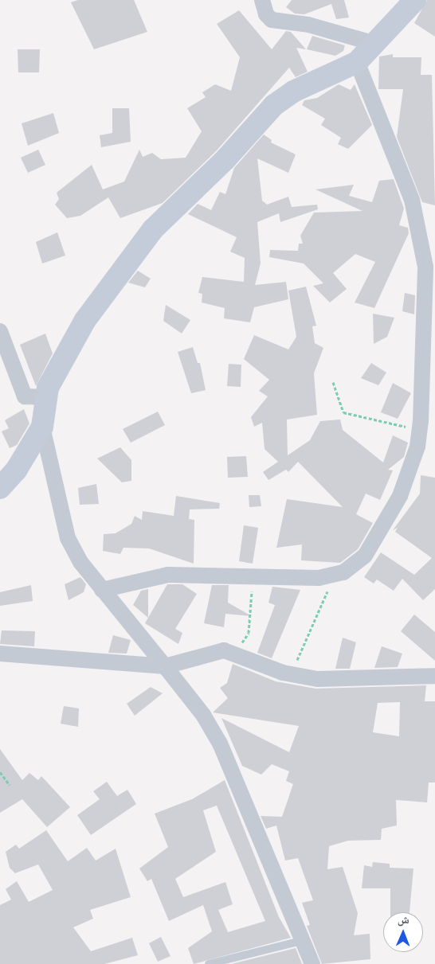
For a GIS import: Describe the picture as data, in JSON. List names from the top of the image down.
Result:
{
  "north": "top"
}
